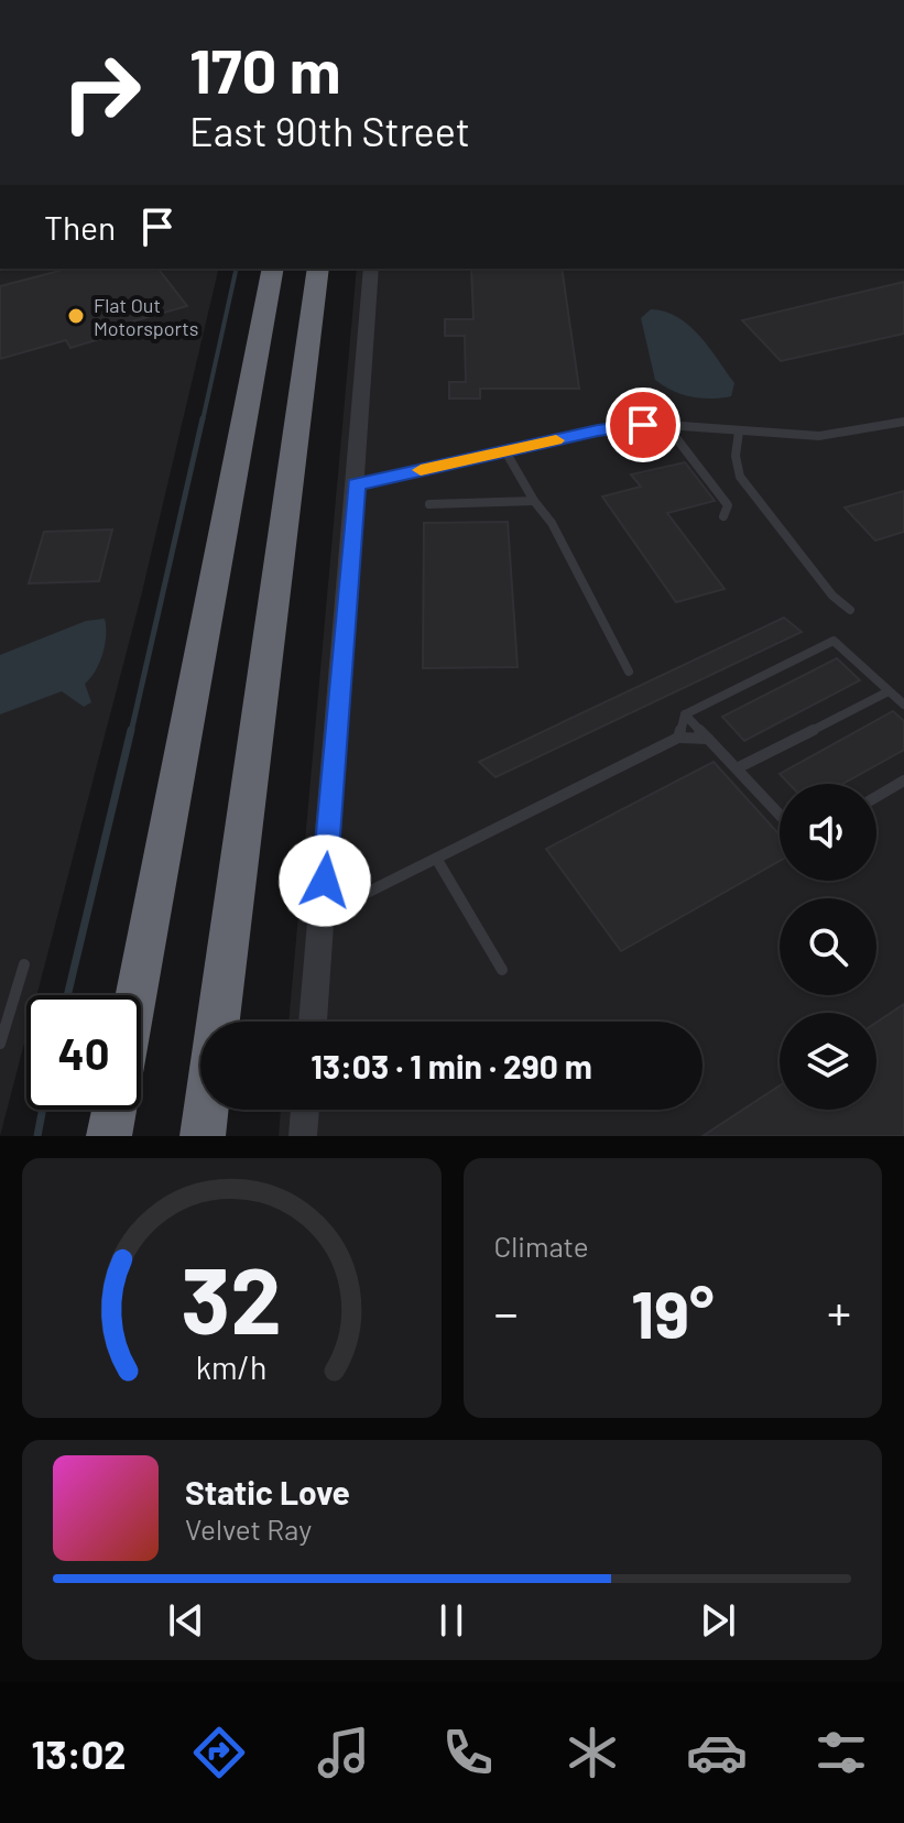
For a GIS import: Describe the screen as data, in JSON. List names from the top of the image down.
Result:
{
  "places": ["Flat Out Motorsports"],
  "page": {
    "turn": ["170 m", "East 90th Street"],
    "then": "Then",
    "limit": "40",
    "trip": "13:03 · 1 min · 290 m",
    "tile": "Climate",
    "heat": ["−", "19°", "+"],
    "song": ["Static Love", "Velvet Ray"],
    "tabs": "13:02",
    "gauge": ["32", "km/h"]
  }
}
